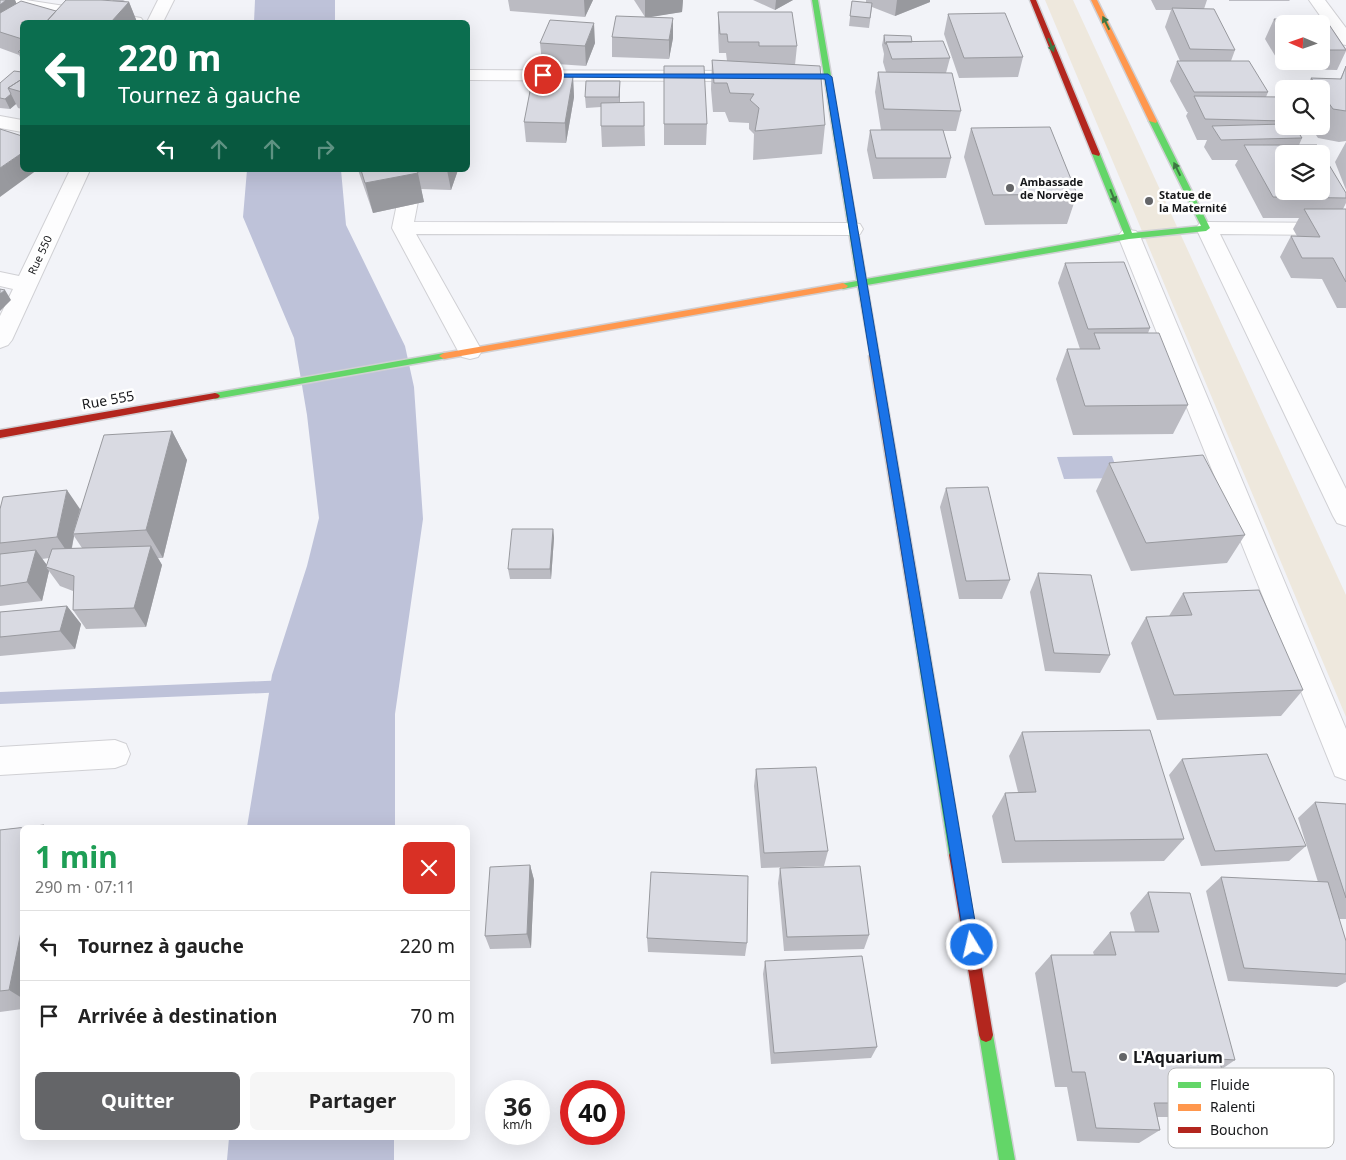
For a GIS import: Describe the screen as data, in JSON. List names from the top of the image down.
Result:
{
  "streets": {
    "street": ["Rue 550", "Rue 555"]
  },
  "places": ["Ambassade de Norvège", "Statue de la Maternité", "L'Aquarium"],
  "legend": ["Fluide", "Ralenti", "Bouchon"],
  "north": "left",
  "page": {
    "turn": ["220 m", "Tournez à gauche"],
    "heading": ["1 min", "290 m · 07:11"],
    "list": [
      {
        "name": "Tournez à gauche",
        "value": "220 m"
      },
      {
        "name": "Arrivée à destination",
        "value": "70 m"
      }
    ],
    "buttons": ["Quitter", "Partager"],
    "speed": "36 km/h",
    "limit": "40"
  }
}
